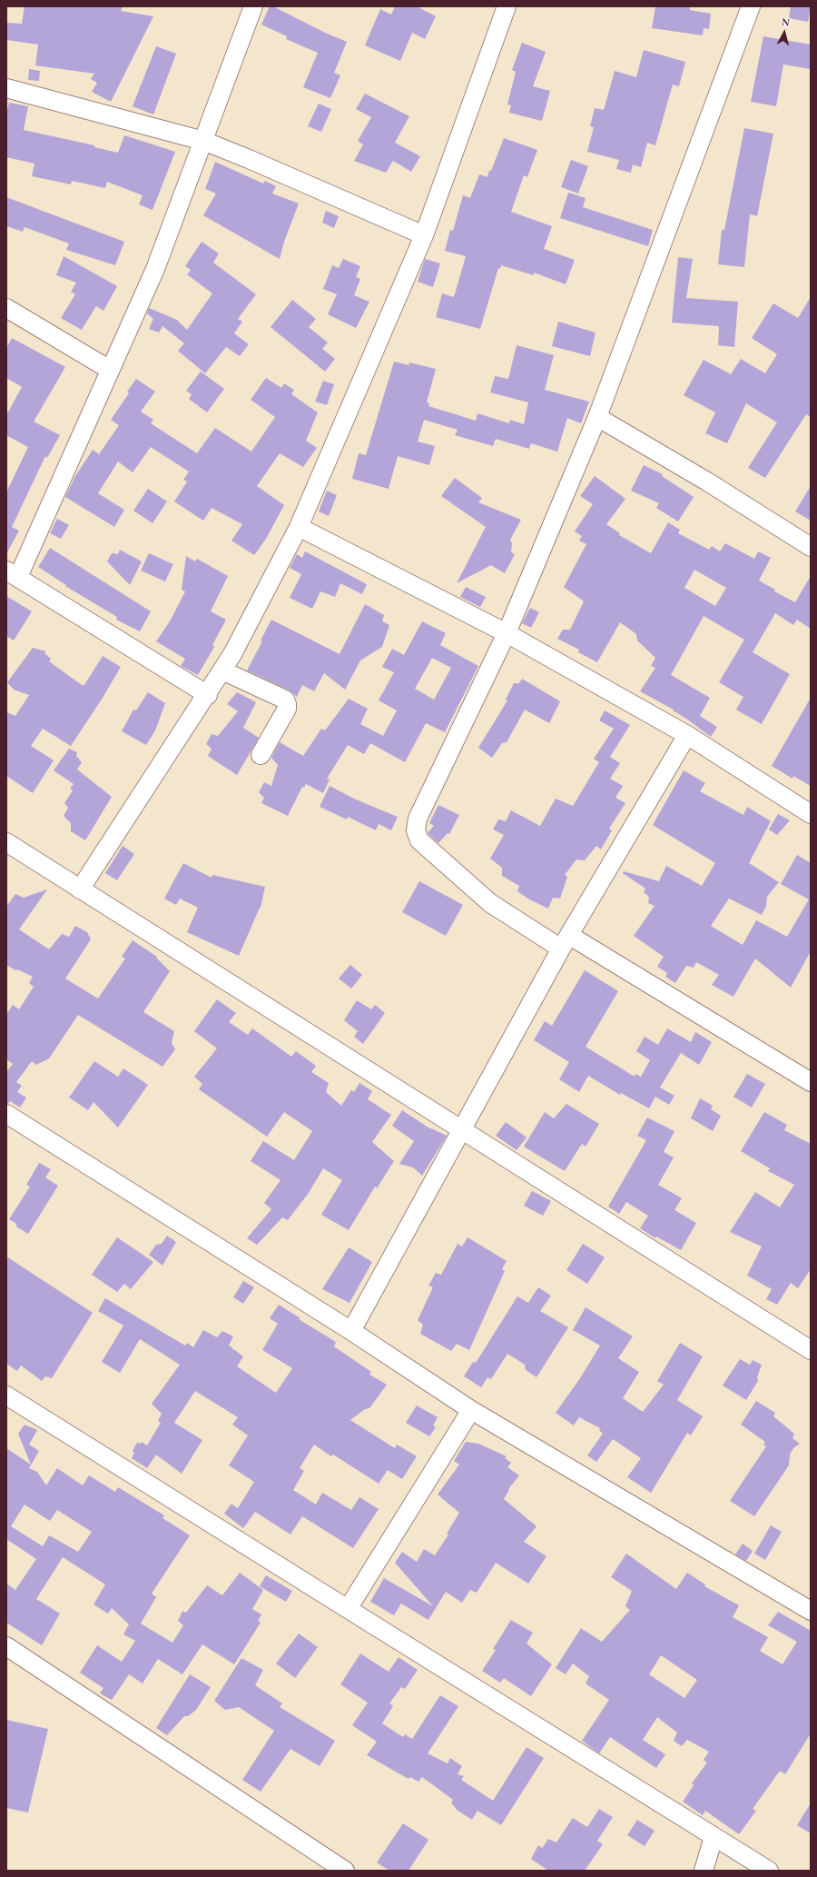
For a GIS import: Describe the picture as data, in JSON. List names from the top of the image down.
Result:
{
  "north": "top"
}
